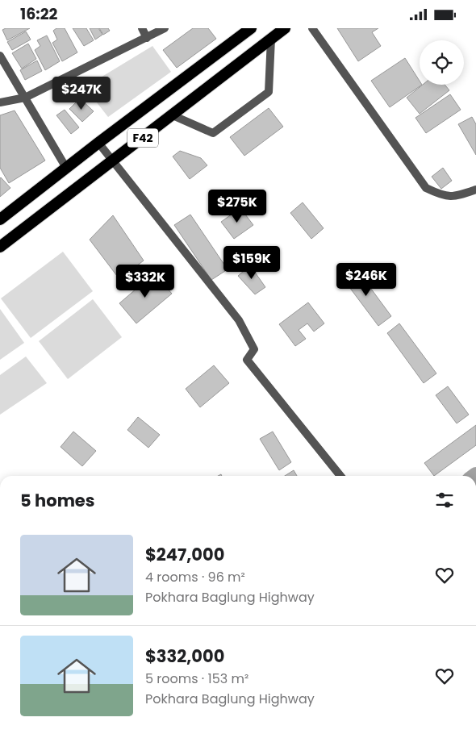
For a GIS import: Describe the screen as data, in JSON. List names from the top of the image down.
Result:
{
  "streets": {
    "highway": ["F42"]
  },
  "page": {
    "status": "16:22",
    "price": [
      "$247K",
      "$275K",
      "$159K",
      "$246K",
      "$332K"
    ],
    "heading": "5 homes",
    "list": [
      {
        "name": "$247,000",
        "note": "4 rooms · 96 m² · Pokhara Baglung Highway"
      },
      {
        "name": "$332,000",
        "note": "5 rooms · 153 m² · Pokhara Baglung Highway"
      }
    ]
  }
}
